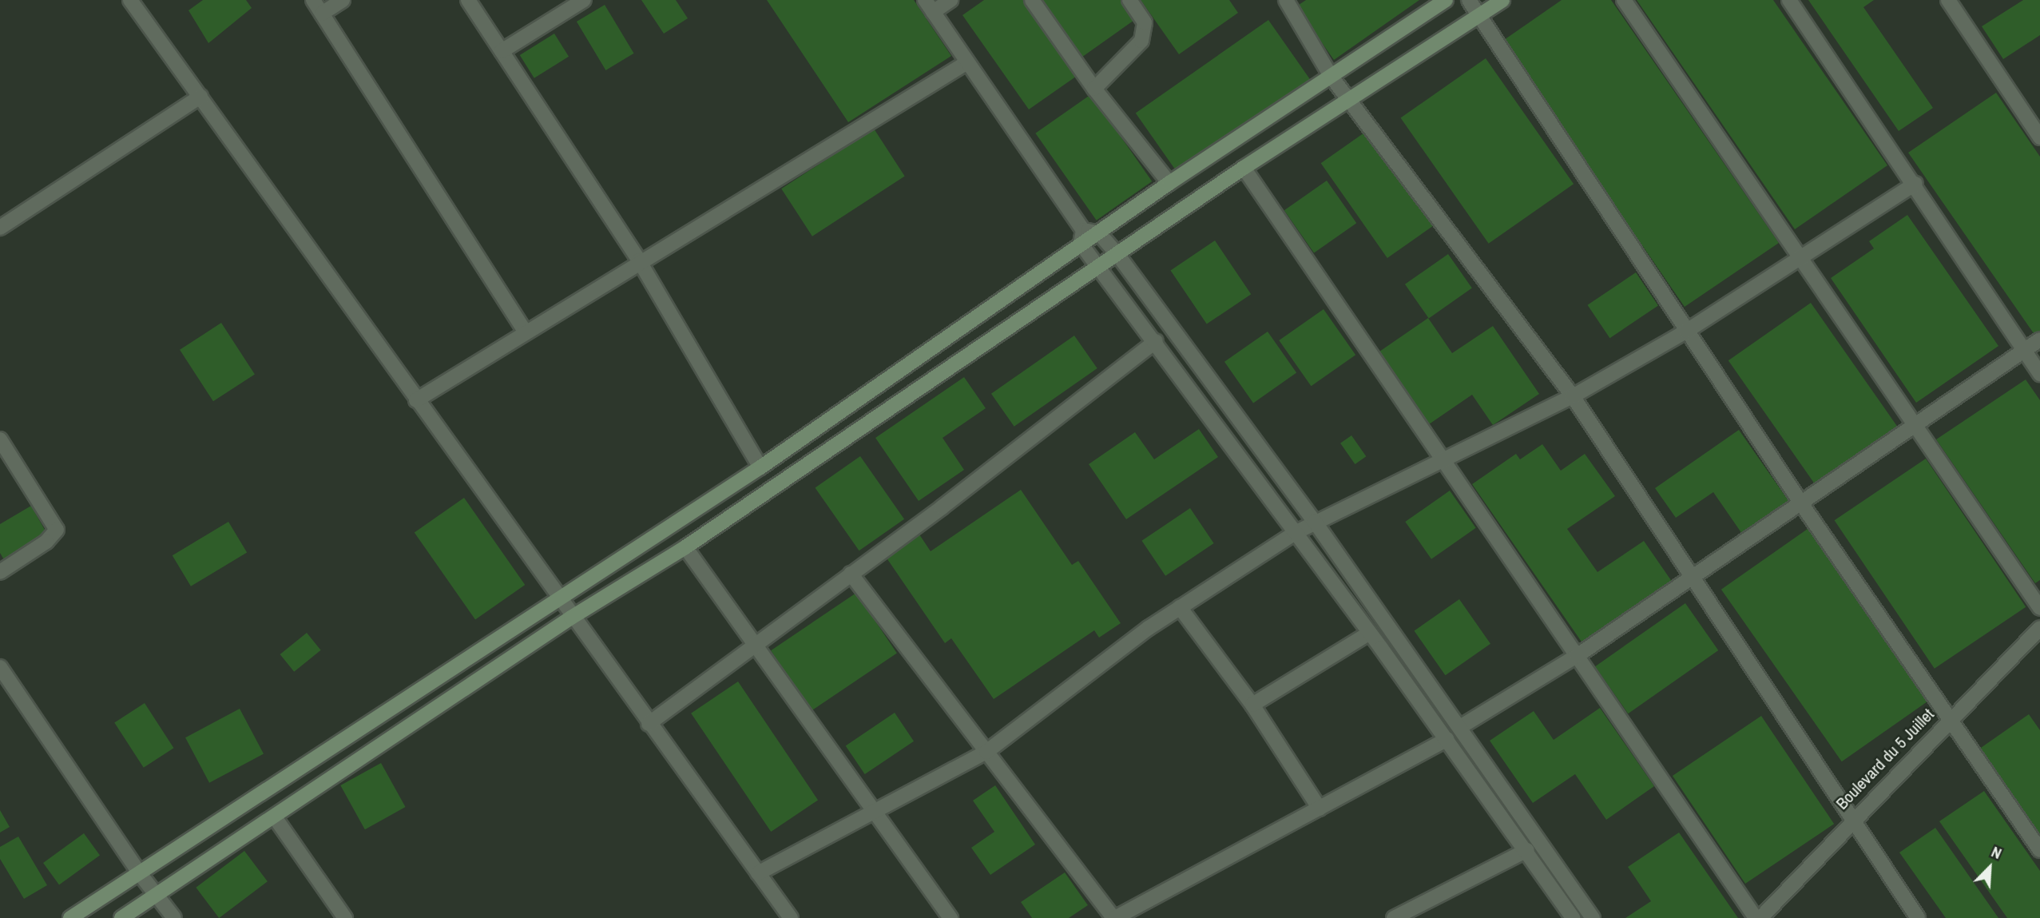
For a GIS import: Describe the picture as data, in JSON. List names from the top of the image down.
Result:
{
  "streets": {
    "street": ["Boulevard du 5 Juillet"]
  },
  "north": "top right"
}
